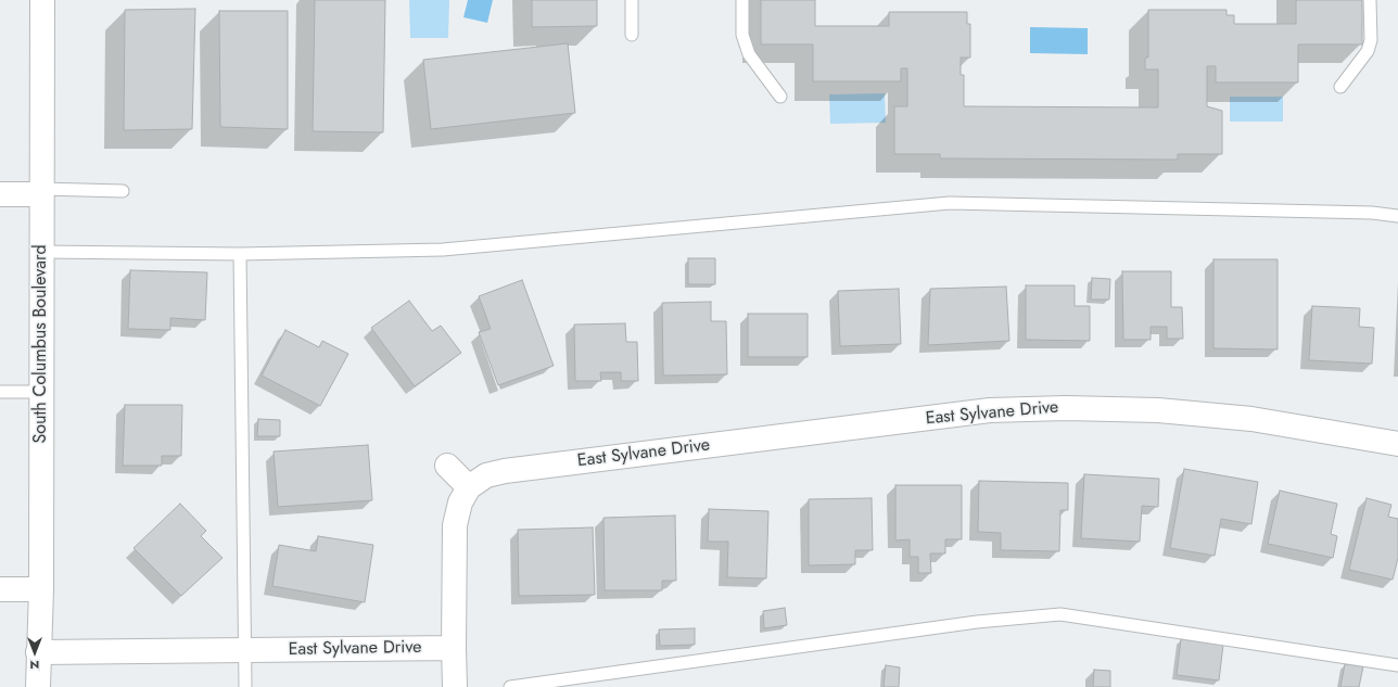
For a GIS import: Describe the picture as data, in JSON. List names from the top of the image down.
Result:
{
  "streets": {
    "street": ["South Columbus Boulevard", "East Sylvane Drive"]
  },
  "crossings": [
    ["South Columbus Boulevard", "East Sylvane Drive"]
  ],
  "north": "bottom"
}
